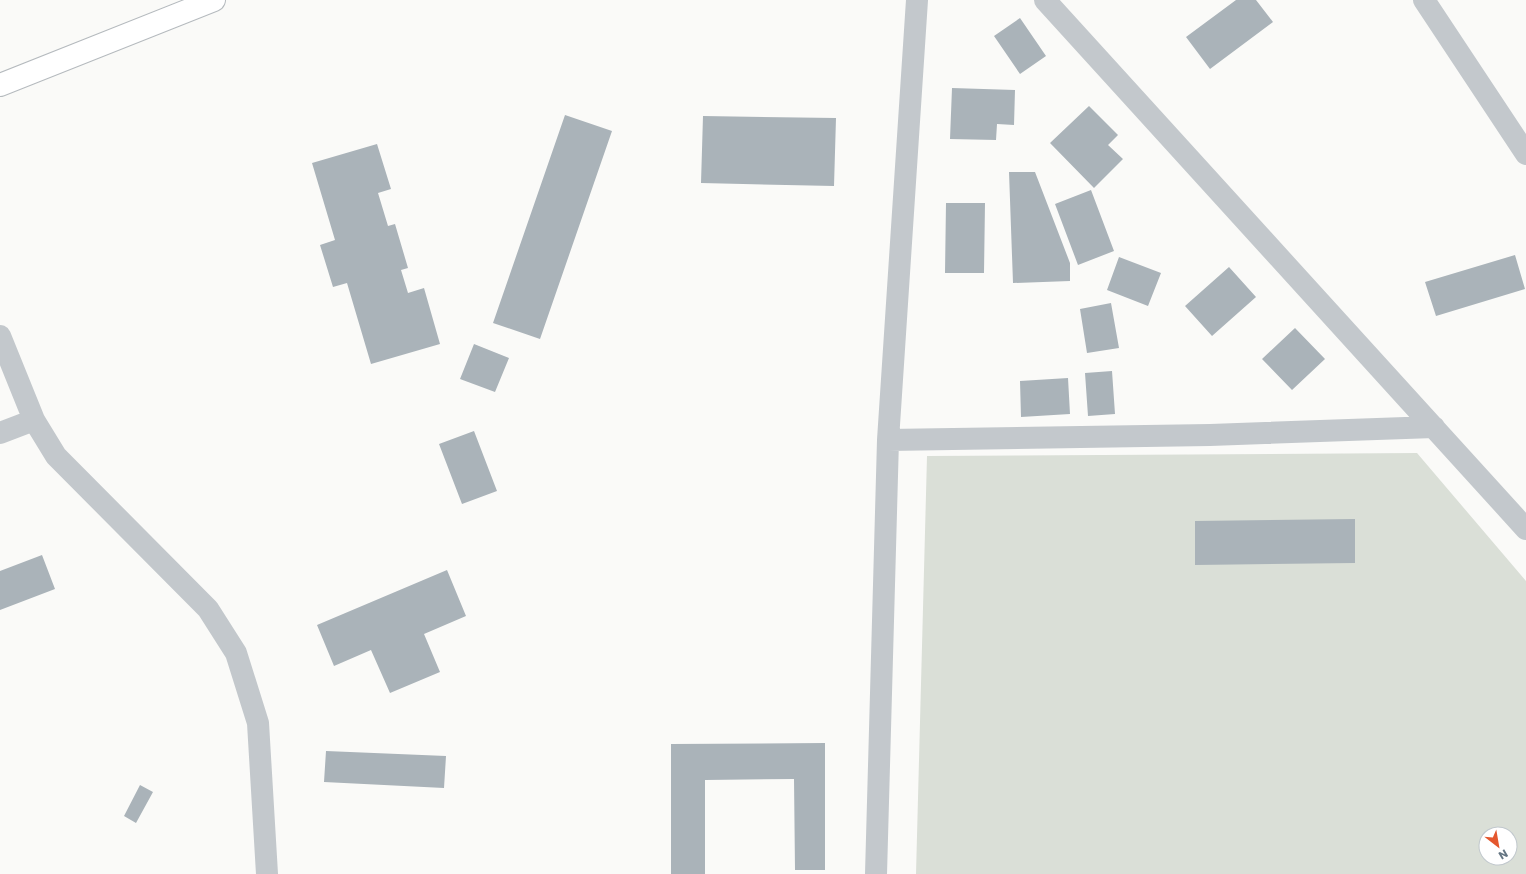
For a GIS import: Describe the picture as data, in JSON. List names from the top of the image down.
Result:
{
  "north": "bottom right"
}
